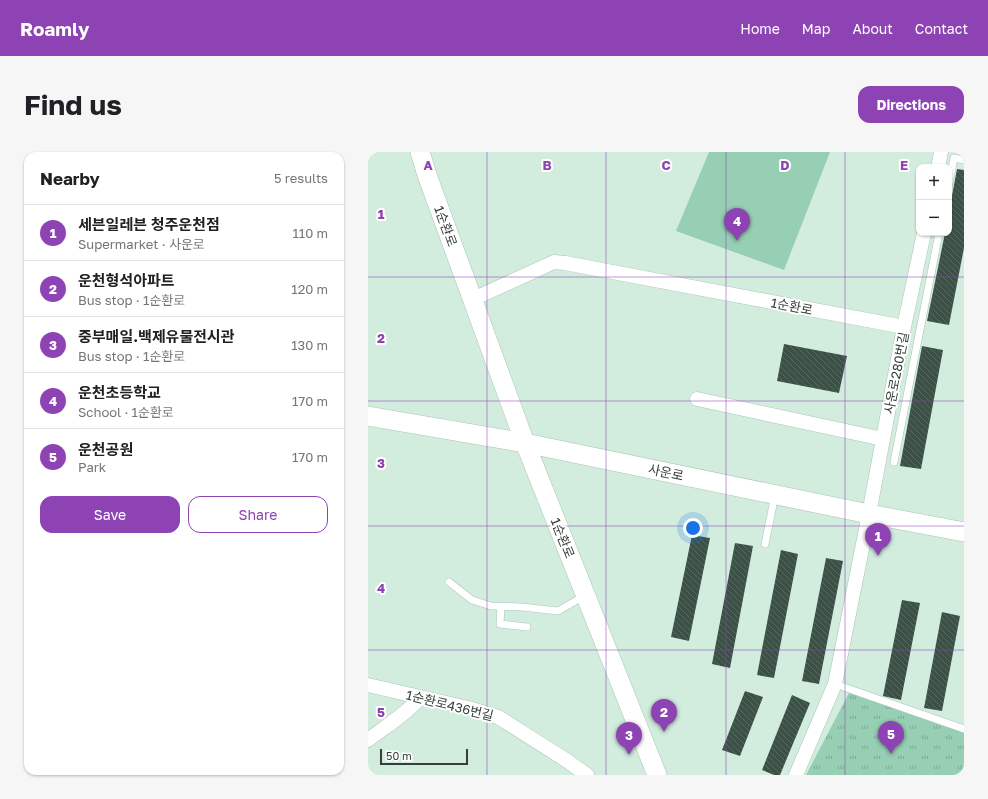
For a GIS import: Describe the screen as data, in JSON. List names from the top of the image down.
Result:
{
  "streets": {
    "main road": ["1순환로", "사운로"],
    "street": ["사운로280번길", "1순환로436번길"]
  },
  "crossings": [
    ["1순환로", "사운로280번길"],
    ["1순환로", "사운로"],
    ["사운로280번길", "사운로"]
  ],
  "scale_bar": "50 m",
  "page": {
    "header": "Roamly",
    "nav": [
      "Home",
      "Map",
      "About",
      "Contact"
    ],
    "buttons": [
      "Directions",
      ["Save", "Share"]
    ],
    "title": "Find us",
    "heading": ["Nearby", "5 results"],
    "map_buttons": ["+", "−"],
    "list": [
      {
        "mark": "1",
        "name": "세븐일레븐 청주운천점",
        "note": "Supermarket · 사운로",
        "value": "110 m"
      },
      {
        "mark": "2",
        "name": "운천형석아파트",
        "note": "Bus stop · 1순환로",
        "value": "120 m"
      },
      {
        "mark": "3",
        "name": "중부매일.백제유물전시관",
        "note": "Bus stop · 1순환로",
        "value": "130 m"
      },
      {
        "mark": "4",
        "name": "운천초등학교",
        "note": "School · 1순환로",
        "value": "170 m"
      },
      {
        "mark": "5",
        "name": "운천공원",
        "note": "Park",
        "value": "170 m"
      }
    ],
    "pins": [
      "4",
      "1",
      "2",
      "5",
      "3"
    ],
    "scale": "50 m"
  },
  "grid": {
    "columns": [
      "A",
      "B",
      "C",
      "D",
      "E"
    ],
    "rows": [
      "1",
      "2",
      "3",
      "4",
      "5"
    ]
  }
}
